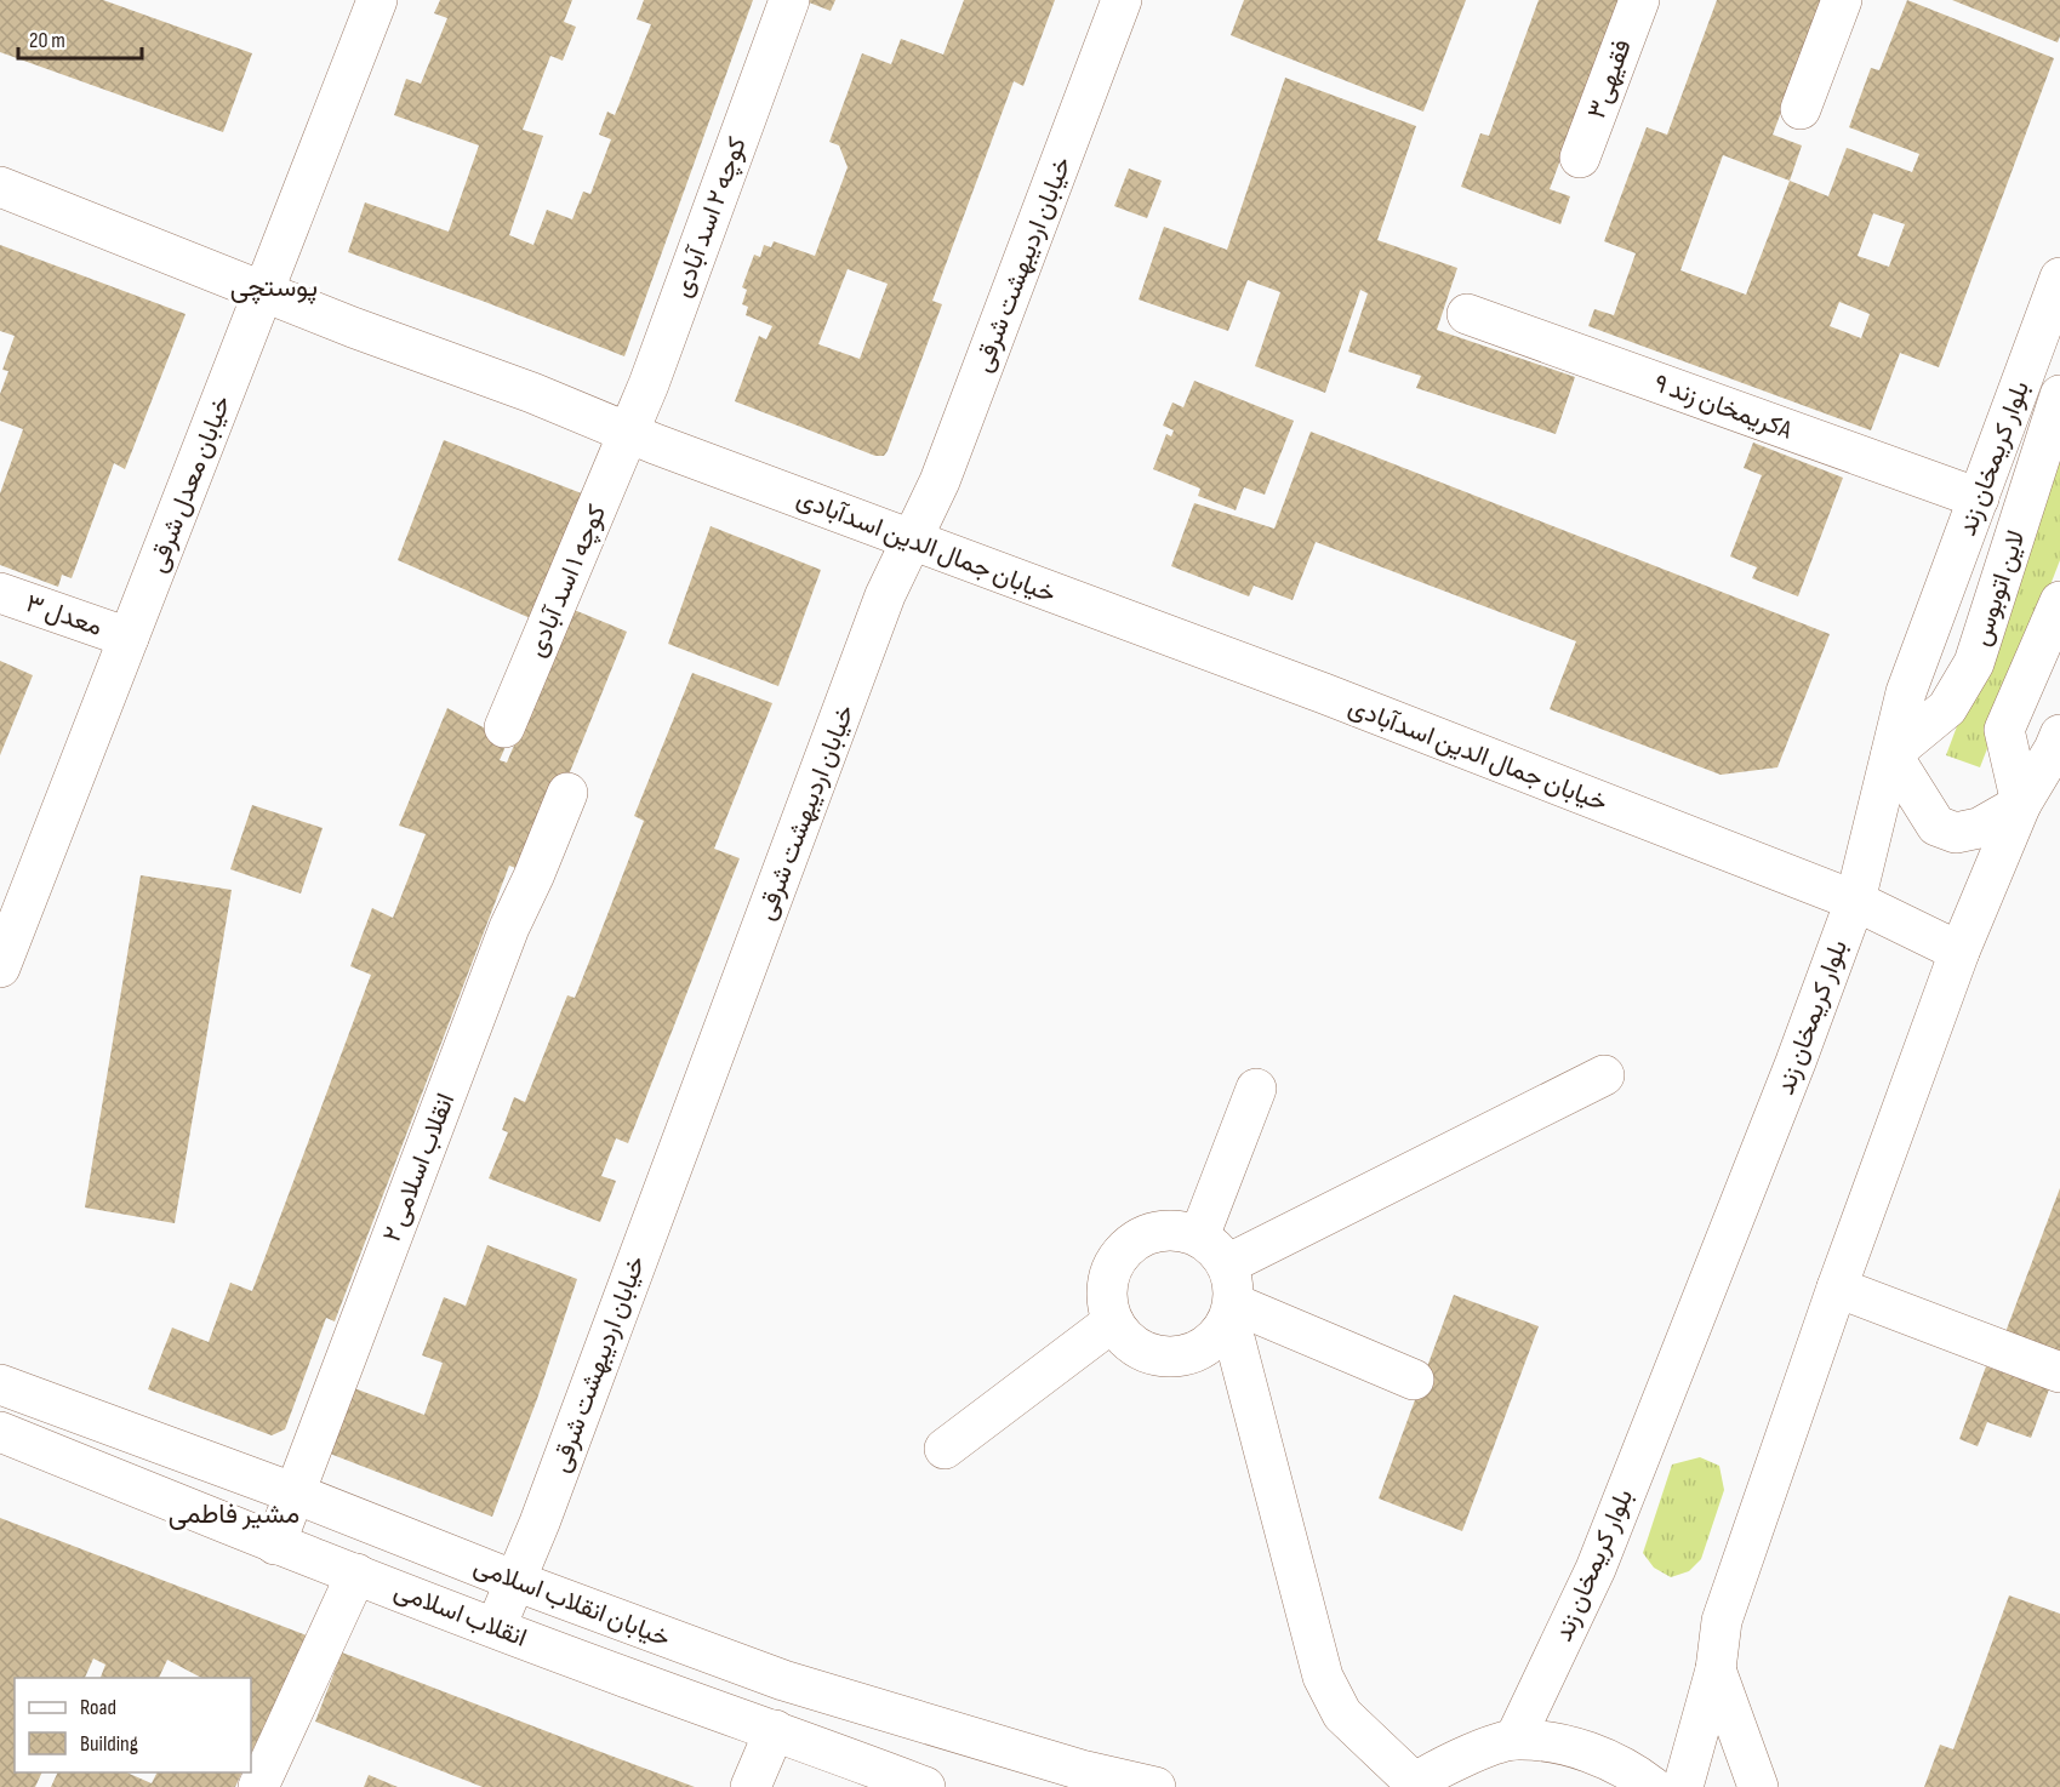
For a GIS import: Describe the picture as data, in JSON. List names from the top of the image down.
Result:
{
  "streets": {
    "main road": [
      "فقیهی۳",
      "کوچه ۲ اسد آبادی",
      "خیابان اردیبهشت شرقی",
      "کریمخان زند ۹A",
      "بلوار کریمخان زند",
      "خیابان معدل شرقی",
      "خیابان جمال الدین اسدآبادی",
      "کوچه ۱ اسد آبادی",
      "لاین اتوبوس",
      "۳ معدل",
      "۲ انقلاب اسلامی",
      "خیابان انقلاب اسلامی",
      "انقلاب اسلامی"
    ]
  },
  "crossings": [
    ["کوچه ۲ اسد آبادی", "خیابان جمال الدین اسدآبادی"],
    ["کوچه ۲ اسد آبادی", "کوچه ۱ اسد آبادی"],
    ["خیابان اردیبهشت شرقی", "خیابان جمال الدین اسدآبادی"],
    ["خیابان اردیبهشت شرقی", "خیابان انقلاب اسلامی"],
    ["خیابان اردیبهشت شرقی", "انقلاب اسلامی"],
    ["کریمخان زند ۹A", "بلوار کریمخان زند"],
    ["بلوار کریمخان زند", "خیابان جمال الدین اسدآبادی"],
    ["بلوار کریمخان زند", "لاین اتوبوس"],
    ["خیابان معدل شرقی", "خیابان جمال الدین اسدآبادی"],
    ["خیابان معدل شرقی", "۳ معدل"],
    ["خیابان جمال الدین اسدآبادی", "کوچه ۱ اسد آبادی"],
    ["۲ انقلاب اسلامی", "خیابان انقلاب اسلامی"],
    ["۲ انقلاب اسلامی", "انقلاب اسلامی"]
  ],
  "districts": ["پوستچی", "مشیر فاطمی"],
  "legend": ["Road", "Building"],
  "scale_bar": "20 m"
}
